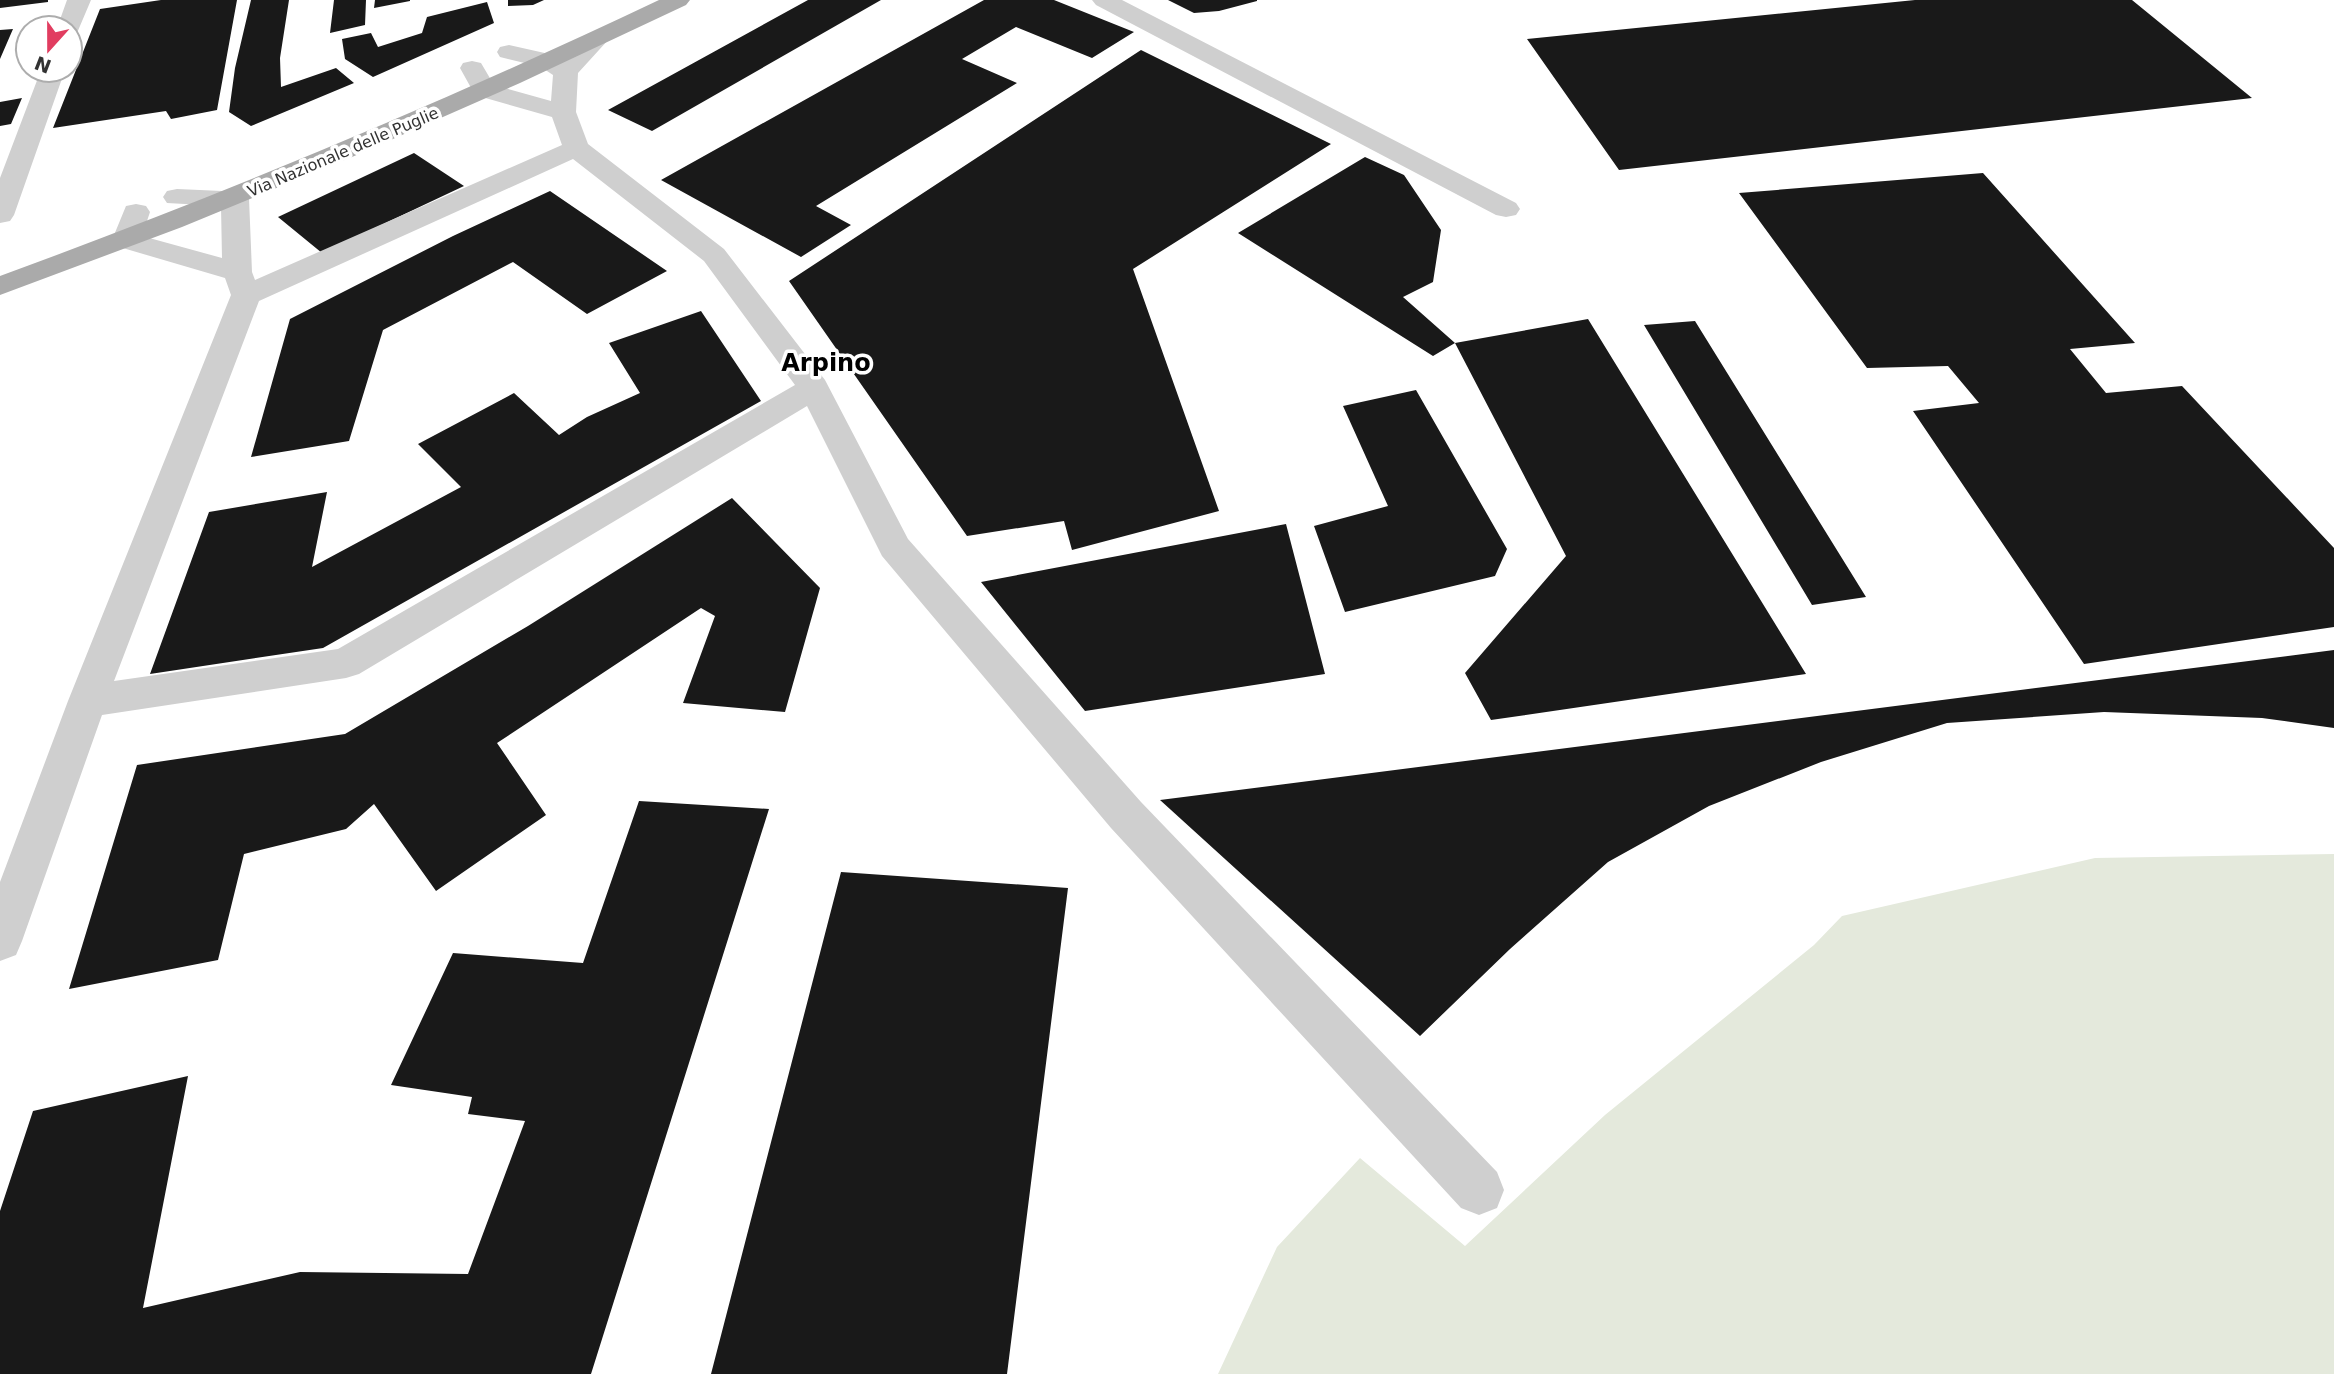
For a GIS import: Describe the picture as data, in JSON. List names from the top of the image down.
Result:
{
  "streets": {
    "main road": ["Via Nazionale delle Puglie"]
  },
  "districts": ["Arpino"],
  "north": "bottom"
}
